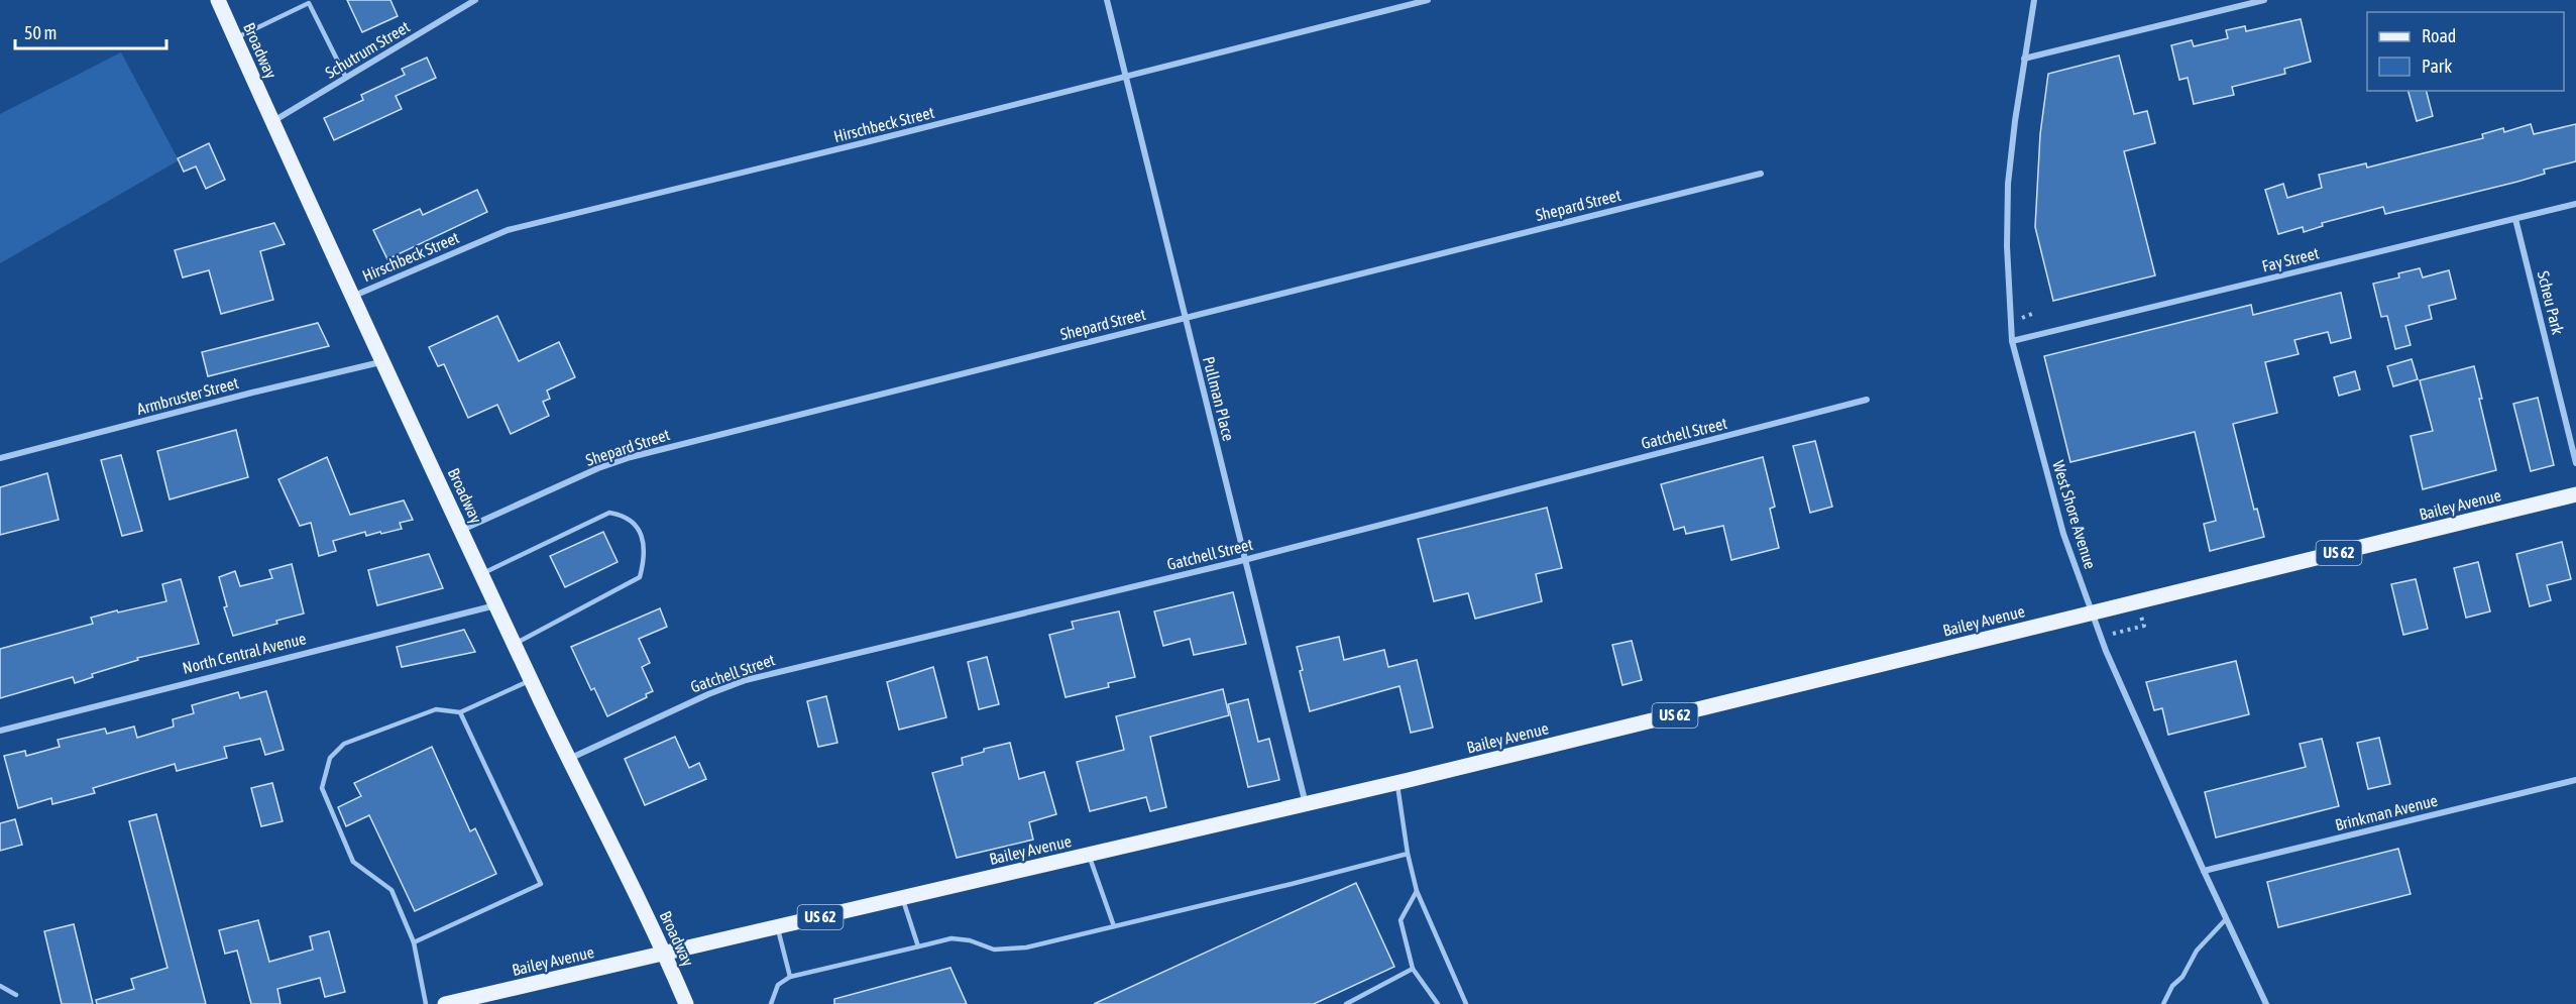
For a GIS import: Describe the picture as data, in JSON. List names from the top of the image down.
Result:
{
  "streets": {
    "main road": ["Broadway", "Bailey Avenue", "US 62"],
    "street": [
      "Schutrum Street",
      "Hirschbeck Street",
      "Shepard Street",
      "Fay Street",
      "Scheu Park",
      "Armbruster Street",
      "Pullman Place",
      "Gatchell Street",
      "West Shore Avenue",
      "North Central Avenue",
      "Brinkman Avenue"
    ]
  },
  "crossings": [
    ["Schutrum Street", "Broadway"],
    ["Broadway", "Hirschbeck Street"],
    ["Broadway", "Shepard Street"],
    ["Broadway", "Armbruster Street"],
    ["Broadway", "Gatchell Street"],
    ["Broadway", "Bailey Avenue"],
    ["Broadway", "North Central Avenue"],
    ["Hirschbeck Street", "Pullman Place"],
    ["Shepard Street", "Pullman Place"],
    ["Fay Street", "Scheu Park"],
    ["Fay Street", "West Shore Avenue"],
    ["Pullman Place", "Gatchell Street"],
    ["Pullman Place", "Bailey Avenue"],
    ["West Shore Avenue", "Brinkman Avenue"]
  ],
  "legend": ["Road", "Park"],
  "scale_bar": "50 m"
}
